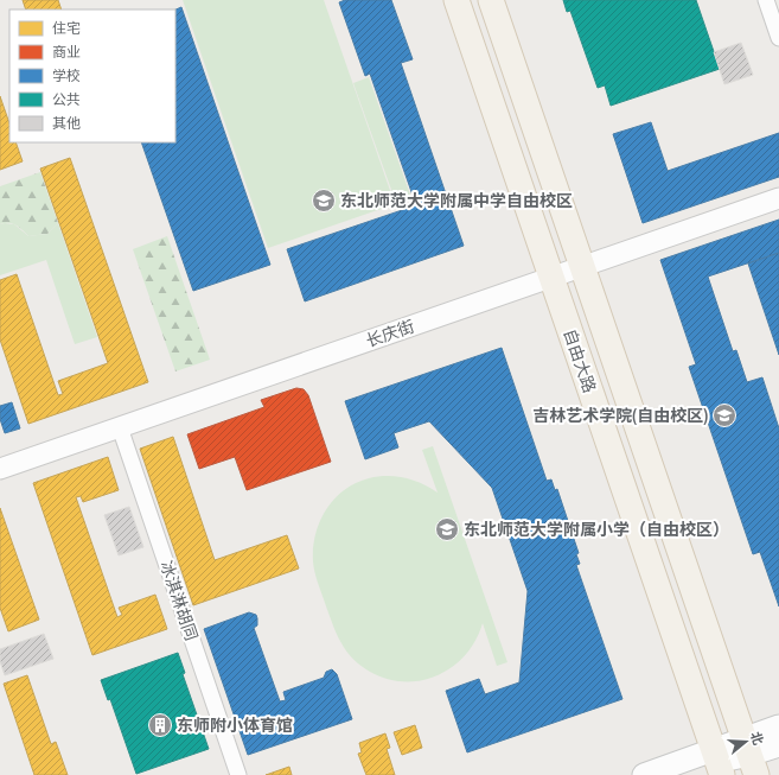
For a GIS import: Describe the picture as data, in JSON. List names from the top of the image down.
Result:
{
  "streets": {
    "main road": ["自由大路"],
    "street": ["长庆街", "冰淇淋胡同"]
  },
  "crossings": [
    ["长庆街", "自由大路"],
    ["长庆街", "冰淇淋胡同"]
  ],
  "places": {
    "school or university": ["东北师范大学附属中学自由校区", "吉林艺术学院(自由校区)", "东北师范大学附属小学（自由校区）"],
    "building": ["东师附小体育馆"]
  },
  "legend": [
    "住宅",
    "商业",
    "学校",
    "公共",
    "其他"
  ],
  "north": "right"
}
